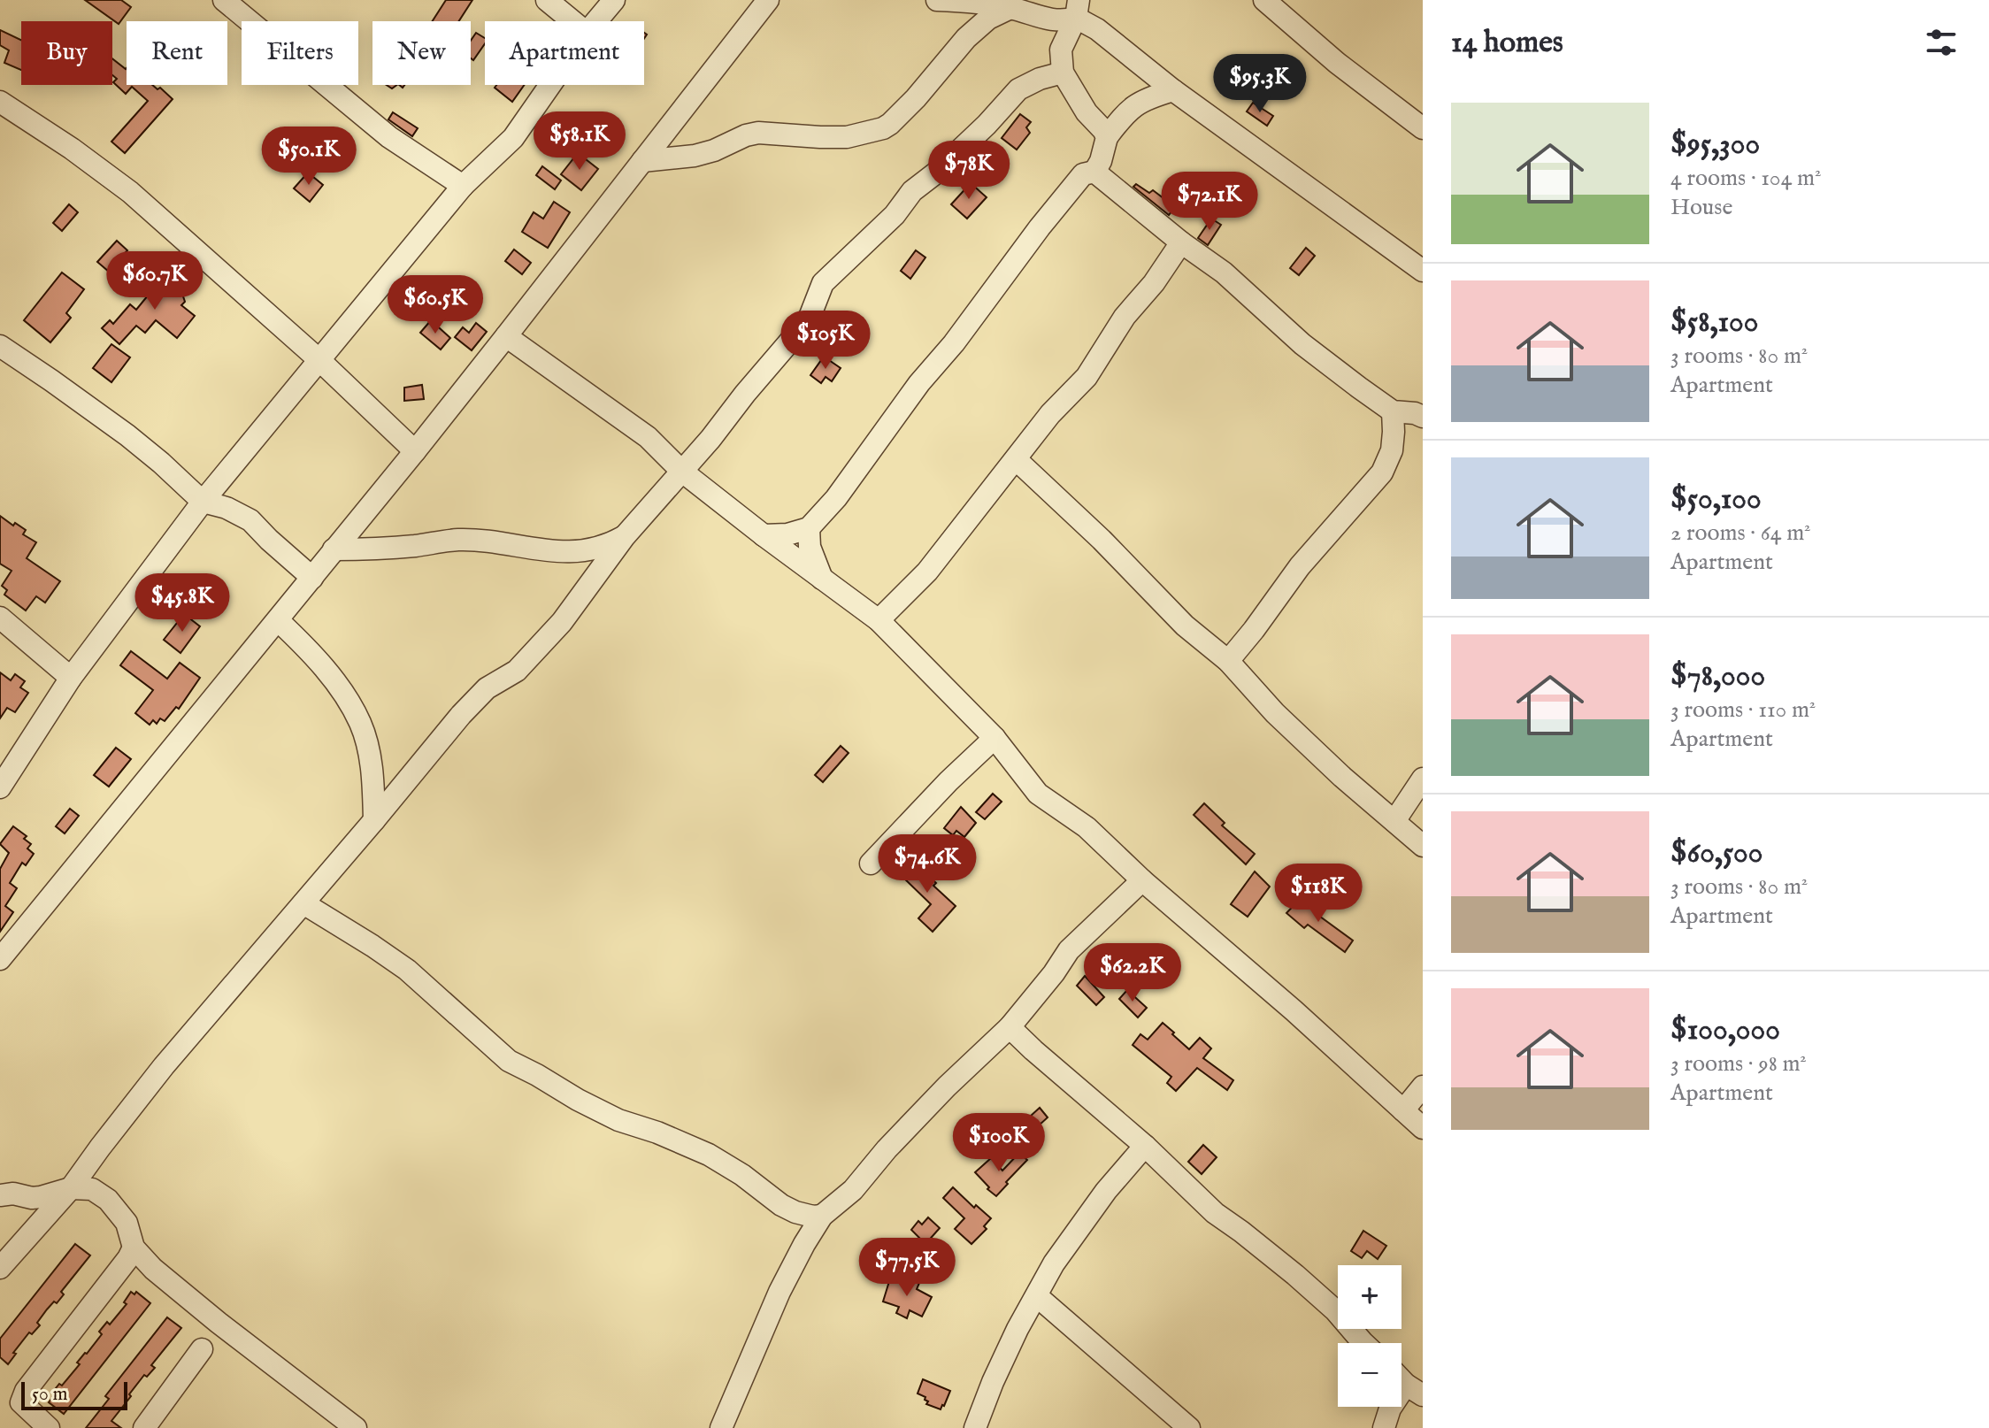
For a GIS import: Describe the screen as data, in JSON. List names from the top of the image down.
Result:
{
  "scale_bar": "50 m",
  "page": {
    "heading": "14 homes",
    "chip": [
      "Buy",
      "Rent",
      "Filters",
      "New",
      "Apartment"
    ],
    "price": [
      "$95.3K",
      "$58.1K",
      "$50.1K",
      "$78K",
      "$72.1K",
      "$60.7K",
      "$60.5K",
      "$105K",
      "$45.8K",
      "$74.6K",
      "$118K",
      "$62.2K",
      "$100K",
      "$77.5K"
    ],
    "list": [
      {
        "name": "$95,300",
        "note": "4 rooms · 104 m² · House"
      },
      {
        "name": "$58,100",
        "note": "3 rooms · 80 m² · Apartment"
      },
      {
        "name": "$50,100",
        "note": "2 rooms · 64 m² · Apartment"
      },
      {
        "name": "$78,000",
        "note": "3 rooms · 110 m² · Apartment"
      },
      {
        "name": "$60,500",
        "note": "3 rooms · 80 m² · Apartment"
      },
      {
        "name": "$100,000",
        "note": "3 rooms · 98 m² · Apartment"
      }
    ],
    "map_buttons": ["+", "−"],
    "scale": "50 m"
  }
}
